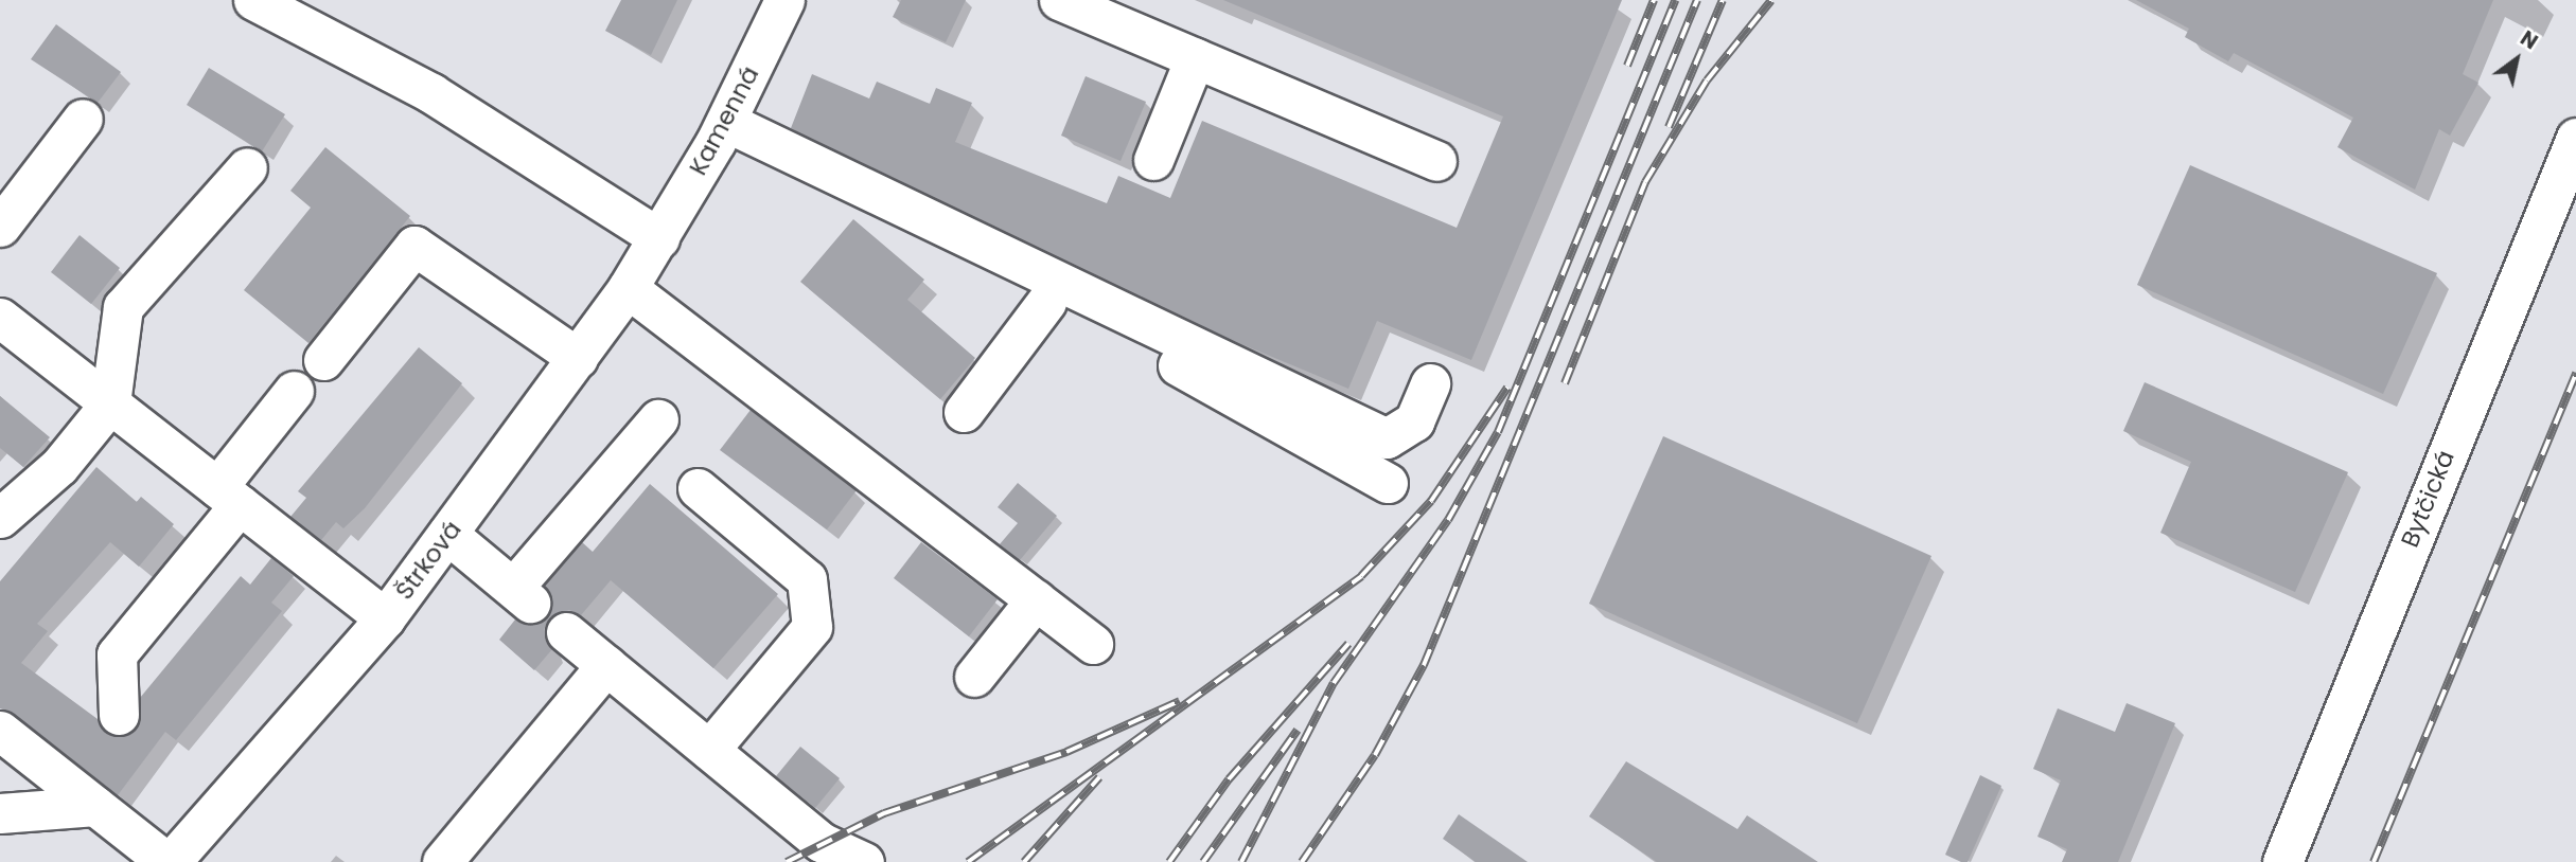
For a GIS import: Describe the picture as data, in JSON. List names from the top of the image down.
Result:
{
  "streets": {
    "street": ["Kamenná", "Bytčická", "Štrková"]
  },
  "crossings": [
    ["Kamenná", "Štrková"]
  ],
  "north": "top right"
}
